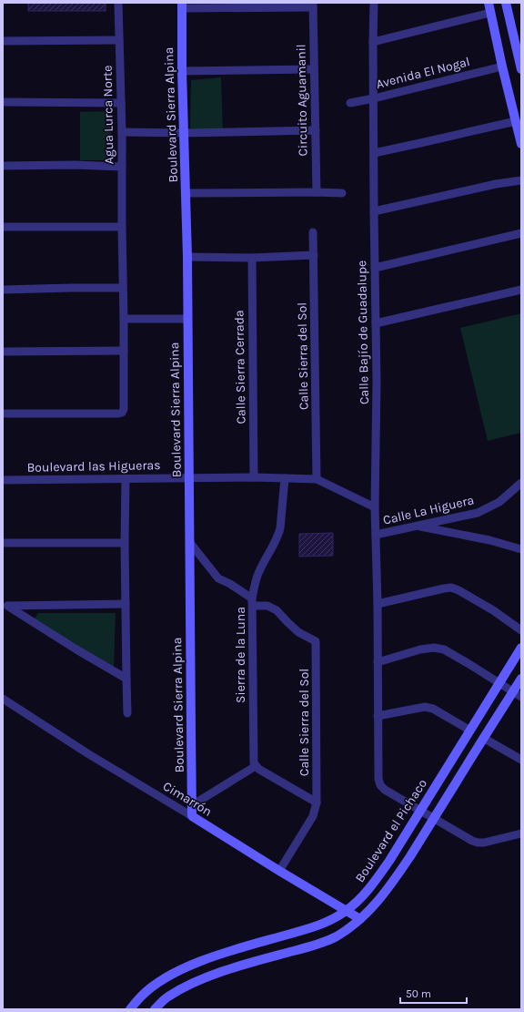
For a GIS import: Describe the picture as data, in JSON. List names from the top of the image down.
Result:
{
  "streets": {
    "street": [
      "Avenida El Nogal",
      "Circuito Aguamanil",
      "Agua Lurca Norte",
      "Boulevard Sierra Alpina",
      "Calle Bajío de Guadalupe",
      "Calle Sierra del Sol",
      "Calle Sierra Cerrada",
      "Boulevard las Higueras",
      "Calle La Higuera",
      "Sierra de la Luna",
      "Cimarrón",
      "Boulevard el Pichaco"
    ]
  },
  "crossings": [
    ["Avenida El Nogal", "Calle Bajío de Guadalupe"],
    ["Circuito Aguamanil", "Boulevard Sierra Alpina"],
    ["Boulevard Sierra Alpina", "Boulevard las Higueras"],
    ["Boulevard Sierra Alpina", "Cimarrón"],
    ["Calle Bajío de Guadalupe", "Boulevard las Higueras"],
    ["Calle Bajío de Guadalupe", "Calle La Higuera"],
    ["Calle Bajío de Guadalupe", "Boulevard el Pichaco"],
    ["Calle Sierra del Sol", "Boulevard las Higueras"],
    ["Calle Sierra del Sol", "Sierra de la Luna"],
    ["Calle Sierra del Sol", "Cimarrón"],
    ["Calle Sierra Cerrada", "Boulevard las Higueras"],
    ["Boulevard las Higueras", "Sierra de la Luna"],
    ["Cimarrón", "Boulevard el Pichaco"]
  ],
  "scale_bar": "50 m"
}
